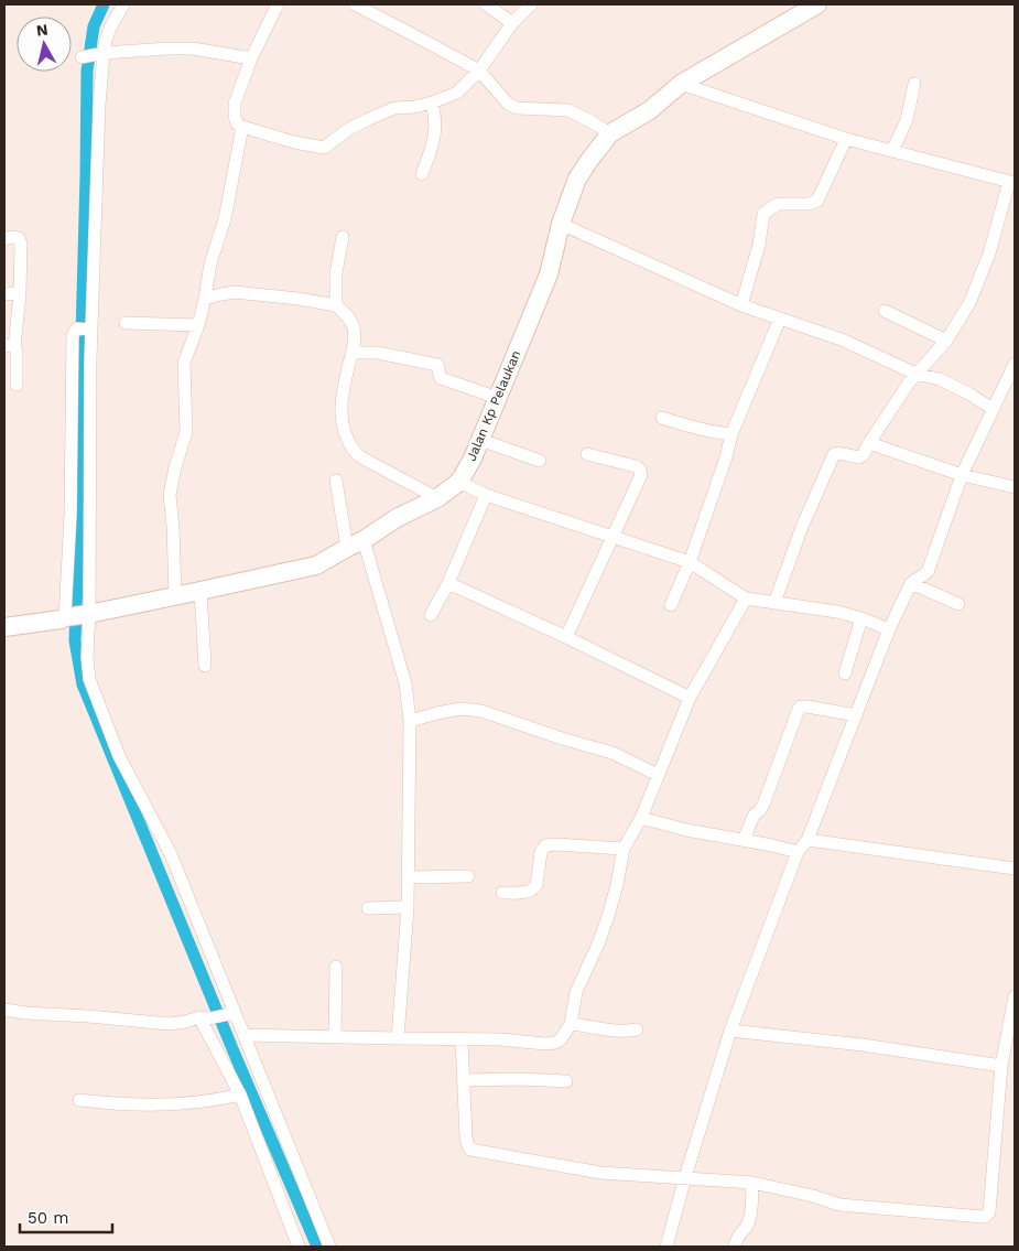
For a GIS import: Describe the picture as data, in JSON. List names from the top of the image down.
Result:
{
  "streets": {
    "street": ["Jalan Kp Pelaukan"]
  },
  "scale_bar": "50 m",
  "north": "top"
}
